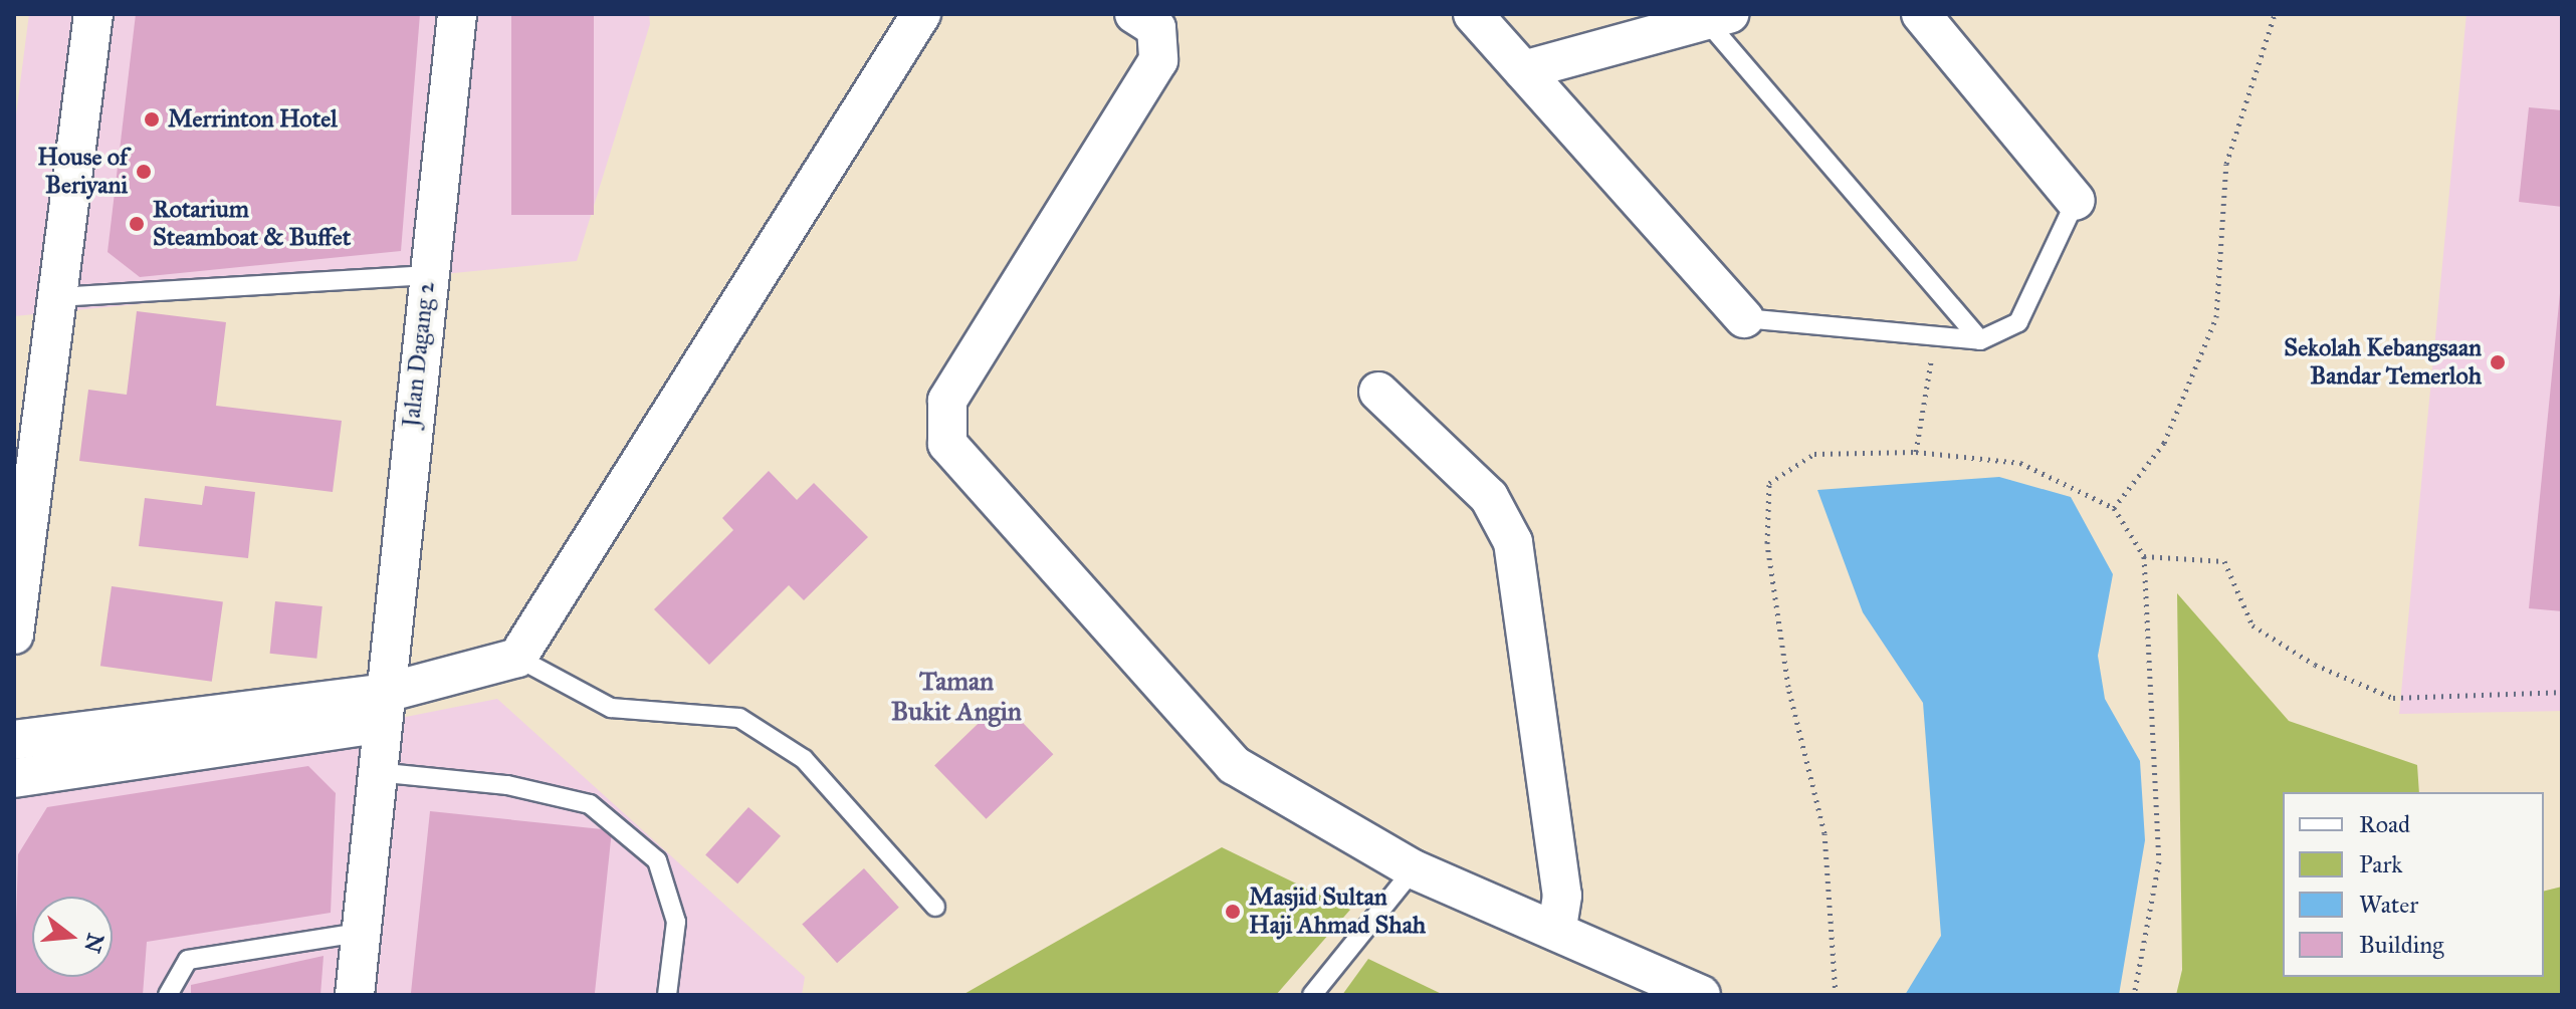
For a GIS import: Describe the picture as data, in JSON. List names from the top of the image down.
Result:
{
  "streets": {
    "street": ["Jalan Dagang 2"]
  },
  "districts": ["Taman Bukit Angin"],
  "places": [
    "Merrinton Hotel",
    "House of Beriyani",
    "Rotarium Steamboat & Buffet",
    "Sekolah Kebangsaan Bandar Temerloh",
    "Masjid Sultan Haji Ahmad Shah"
  ],
  "legend": [
    "Road",
    "Park",
    "Water",
    "Building"
  ],
  "north": "right"
}
